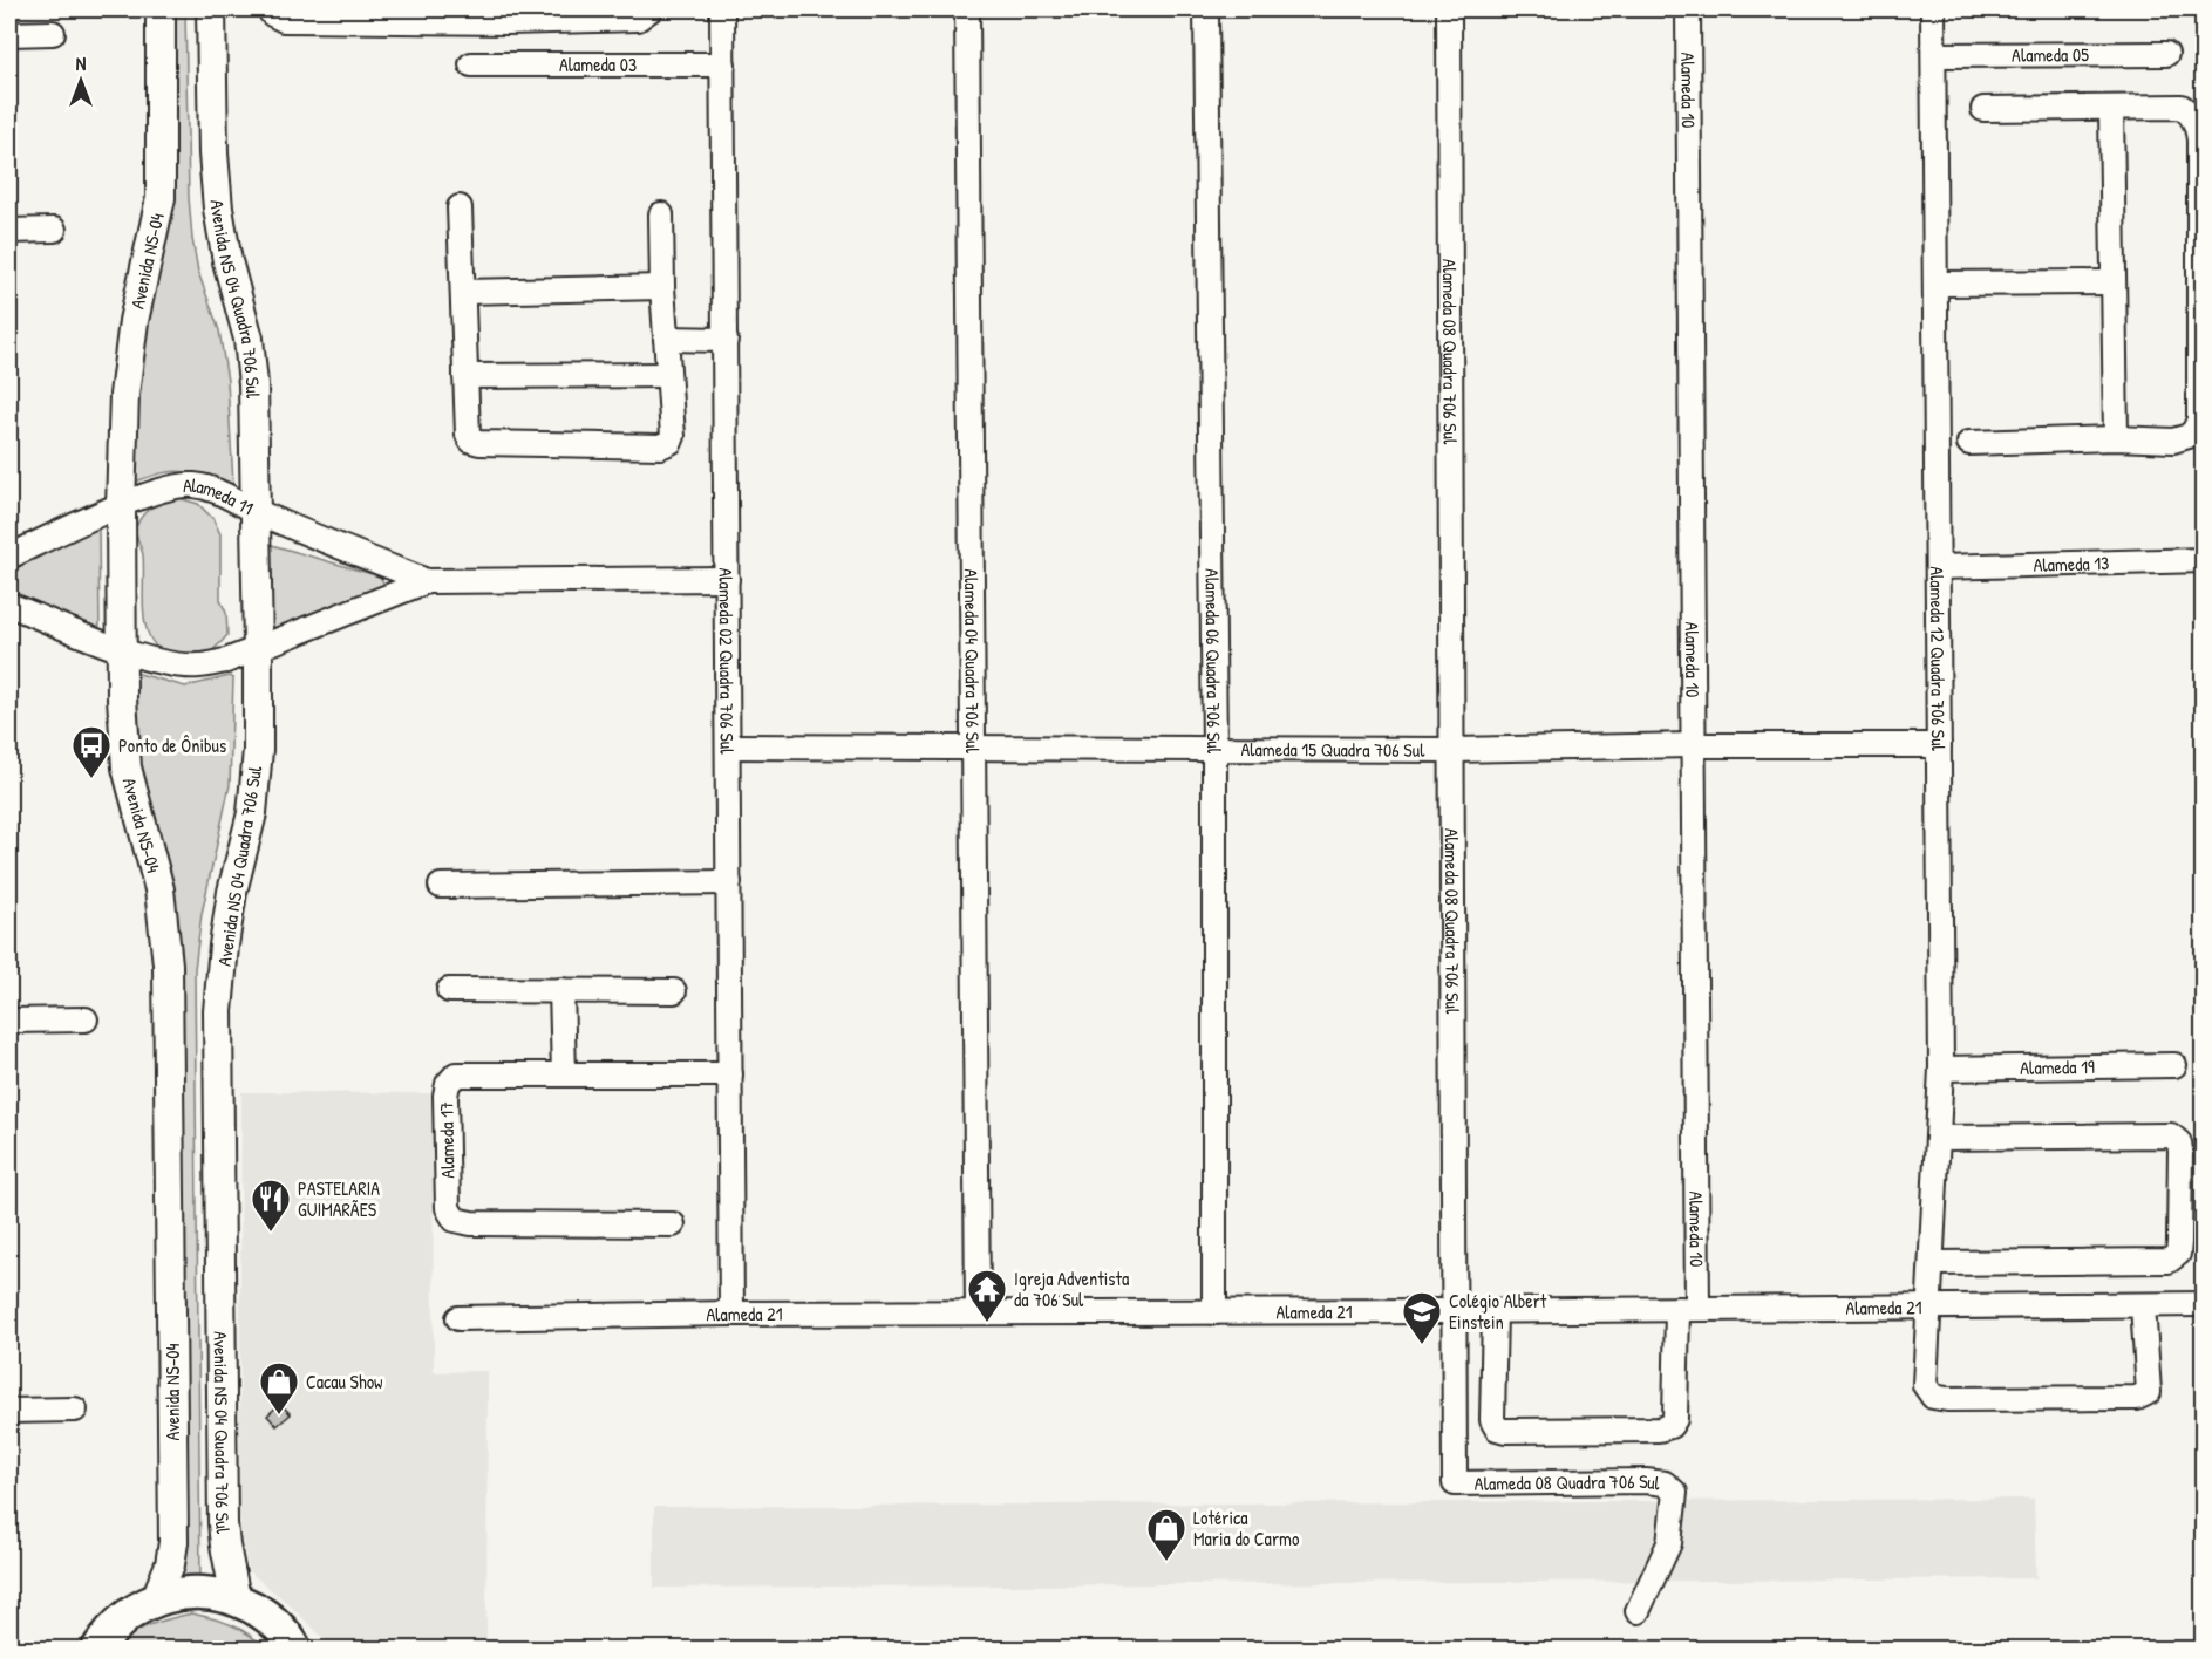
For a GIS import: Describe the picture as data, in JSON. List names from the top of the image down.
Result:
{
  "streets": {
    "street": [
      "Alameda 05",
      "Alameda 03",
      "Alameda 10",
      "Avenida NS-04",
      "Avenida NS 04 Quadra 706 Sul",
      "Alameda 08 Quadra 706 Sul",
      "Alameda 11",
      "Alameda 13",
      "Alameda 12 Quadra 706 Sul",
      "Alameda 02 Quadra 706 Sul",
      "Alameda 04 Quadra 706 Sul",
      "Alameda 06 Quadra 706 Sul",
      "Alameda 15 Quadra 706 Sul",
      "Alameda 19",
      "Alameda 17",
      "Alameda 21"
    ]
  },
  "crossings": [
    ["Alameda 05", "Alameda 12 Quadra 706 Sul"],
    ["Alameda 03", "Alameda 02 Quadra 706 Sul"],
    ["Alameda 10", "Alameda 15 Quadra 706 Sul"],
    ["Alameda 10", "Alameda 21"],
    ["Avenida NS-04", "Avenida NS 04 Quadra 706 Sul"],
    ["Avenida NS-04", "Alameda 11"],
    ["Avenida NS 04 Quadra 706 Sul", "Alameda 11"],
    ["Alameda 08 Quadra 706 Sul", "Alameda 15 Quadra 706 Sul"],
    ["Alameda 08 Quadra 706 Sul", "Alameda 21"],
    ["Alameda 11", "Alameda 02 Quadra 706 Sul"],
    ["Alameda 13", "Alameda 12 Quadra 706 Sul"],
    ["Alameda 12 Quadra 706 Sul", "Alameda 15 Quadra 706 Sul"],
    ["Alameda 12 Quadra 706 Sul", "Alameda 19"],
    ["Alameda 12 Quadra 706 Sul", "Alameda 21"],
    ["Alameda 02 Quadra 706 Sul", "Alameda 15 Quadra 706 Sul"],
    ["Alameda 02 Quadra 706 Sul", "Alameda 17"],
    ["Alameda 02 Quadra 706 Sul", "Alameda 21"],
    ["Alameda 04 Quadra 706 Sul", "Alameda 15 Quadra 706 Sul"],
    ["Alameda 04 Quadra 706 Sul", "Alameda 21"],
    ["Alameda 06 Quadra 706 Sul", "Alameda 15 Quadra 706 Sul"],
    ["Alameda 06 Quadra 706 Sul", "Alameda 21"]
  ],
  "places": {
    "bus stop": ["Ponto de Ônibus"],
    "restaurant": ["PASTELARIA GUIMARÃES"],
    "temple": ["Igreja Adventista da 706 Sul"],
    "school or university": ["Colégio Albert Einstein"],
    "shop": ["Cacau Show", "Lotérica Maria do Carmo"]
  },
  "north": "top"
}
